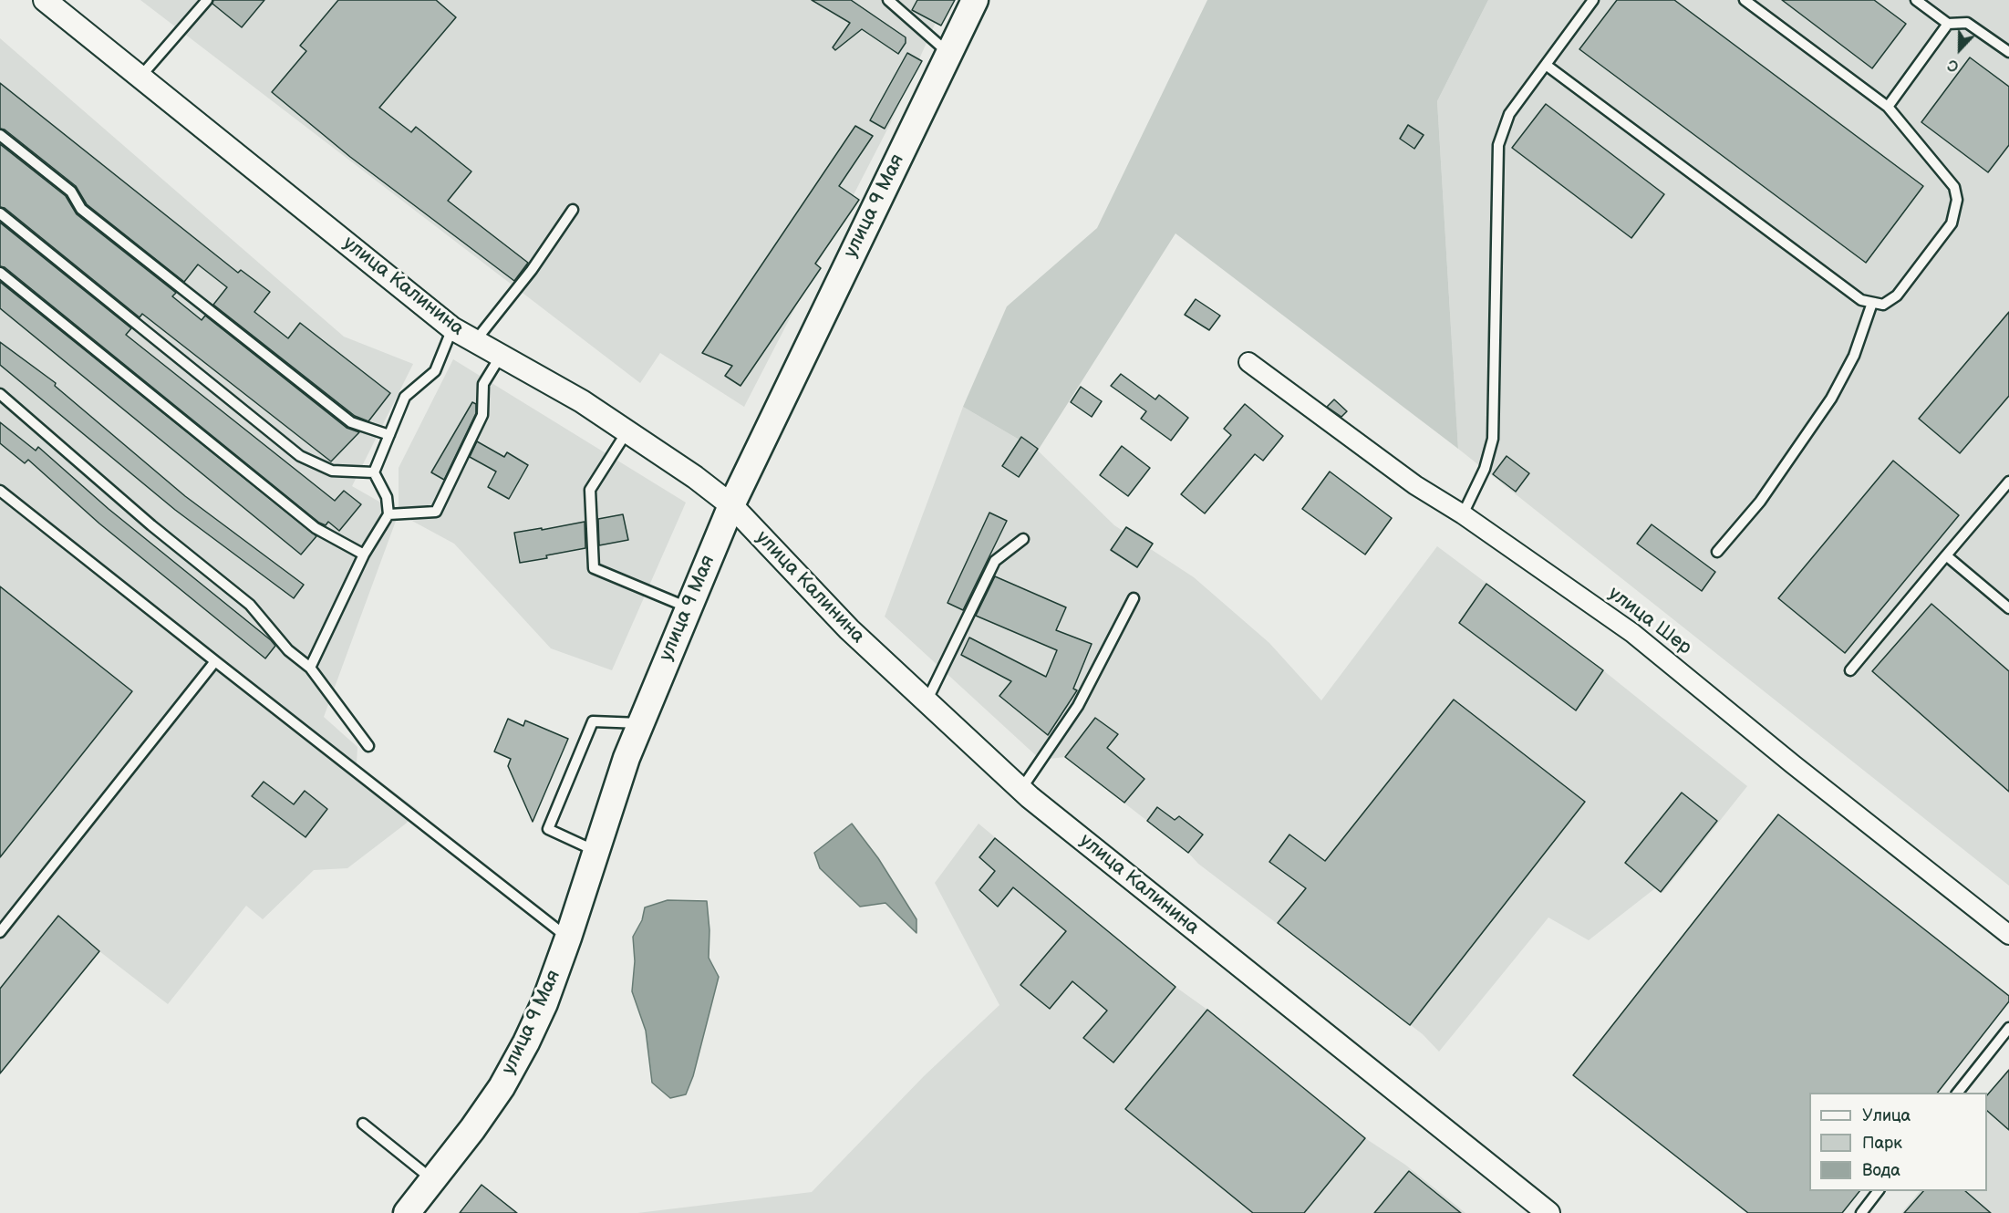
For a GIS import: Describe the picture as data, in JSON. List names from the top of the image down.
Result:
{
  "streets": {
    "main road": ["улица 9 Мая"],
    "street": ["улица Калинина", "улица Шер"]
  },
  "crossings": [
    ["улица 9 Мая", "улица Калинина"]
  ],
  "legend": ["Улица", "Парк", "Вода"],
  "north": "bottom"
}
